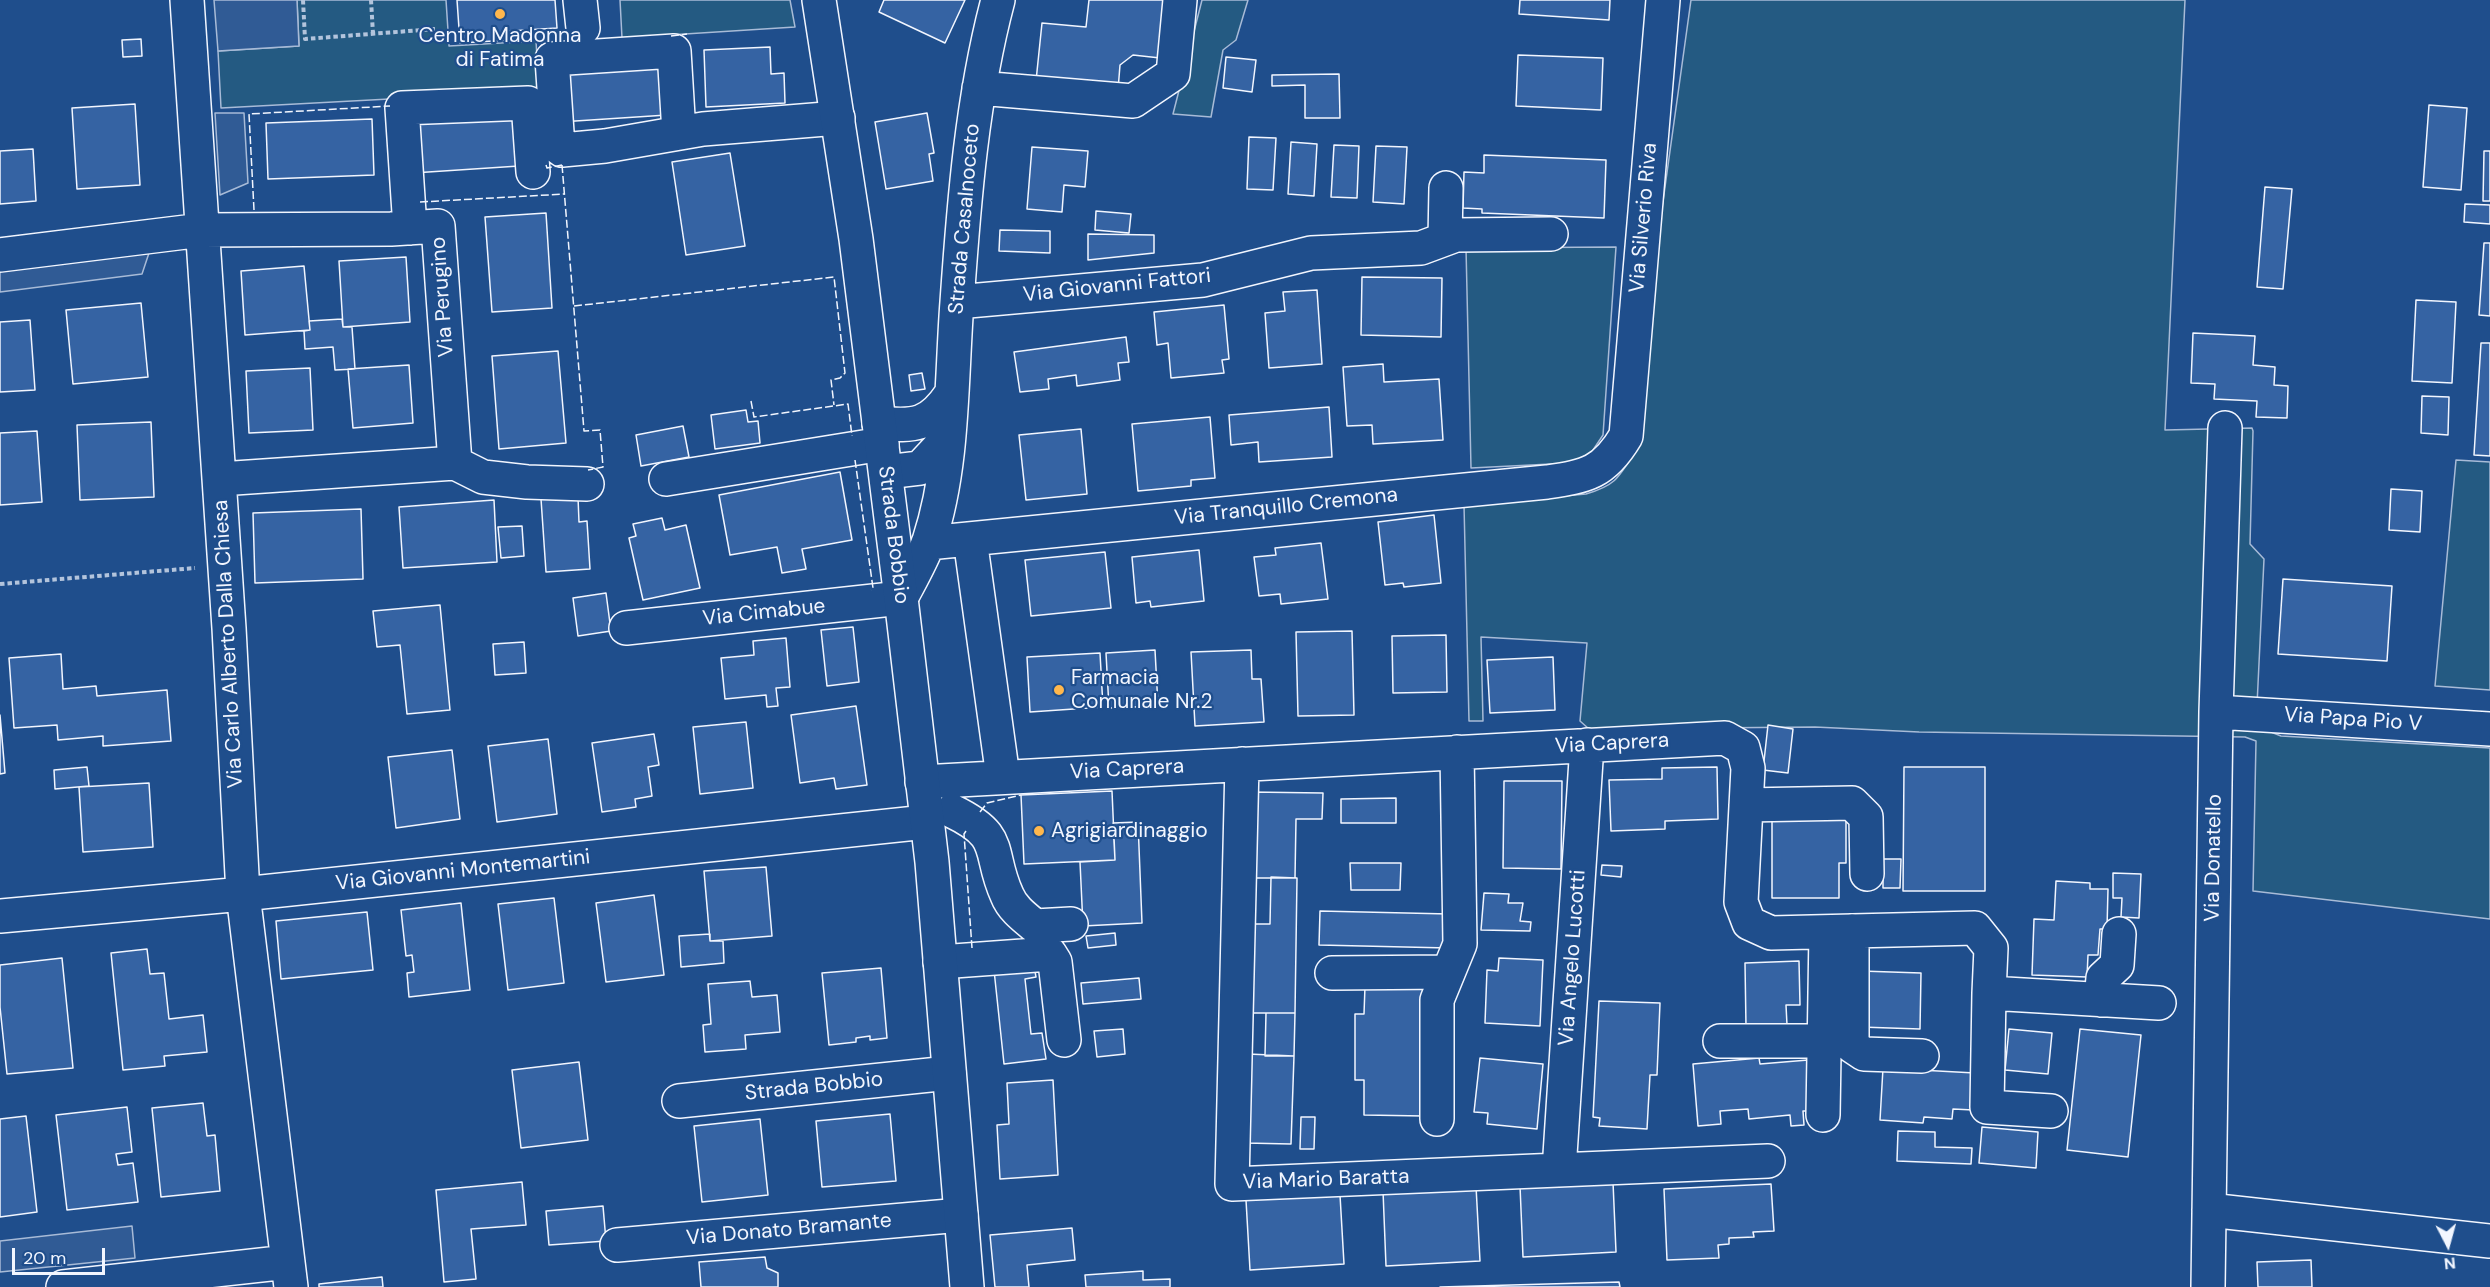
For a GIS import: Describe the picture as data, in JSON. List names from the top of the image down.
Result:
{
  "streets": {
    "street": [
      "Via Silverio Riva",
      "Strada Casalnoceto",
      "Via Giovanni Fattori",
      "Via Perugino",
      "Via Tranquillo Cremona",
      "Strada Bobbio",
      "Via Cimabue",
      "Via Carlo Alberto Dalla Chiesa",
      "Via Papa Pio V",
      "Via Caprera",
      "Via Donatello",
      "Via Giovanni Montemartini",
      "Via Angelo Lucotti",
      "Via Mario Baratta",
      "Via Donato Bramante"
    ]
  },
  "crossings": [
    ["Via Silverio Riva", "Via Tranquillo Cremona"],
    ["Strada Casalnoceto", "Via Giovanni Fattori"],
    ["Strada Casalnoceto", "Via Tranquillo Cremona"],
    ["Strada Casalnoceto", "Strada Bobbio"],
    ["Strada Casalnoceto", "Via Cimabue"],
    ["Via Perugino", "Via Carlo Alberto Dalla Chiesa"],
    ["Strada Bobbio", "Via Cimabue"],
    ["Strada Bobbio", "Via Caprera"],
    ["Strada Bobbio", "Via Giovanni Montemartini"],
    ["Strada Bobbio", "Via Donato Bramante"],
    ["Via Carlo Alberto Dalla Chiesa", "Via Giovanni Montemartini"],
    ["Via Papa Pio V", "Via Donatello"],
    ["Via Caprera", "Via Giovanni Montemartini"],
    ["Via Caprera", "Via Angelo Lucotti"],
    ["Via Caprera", "Via Mario Baratta"],
    ["Via Angelo Lucotti", "Via Mario Baratta"]
  ],
  "places": ["Centro Madonna di Fatima", "Farmacia Comunale Nr.2", "Agrigiardinaggio"],
  "scale_bar": "20 m",
  "north": "bottom"
}
